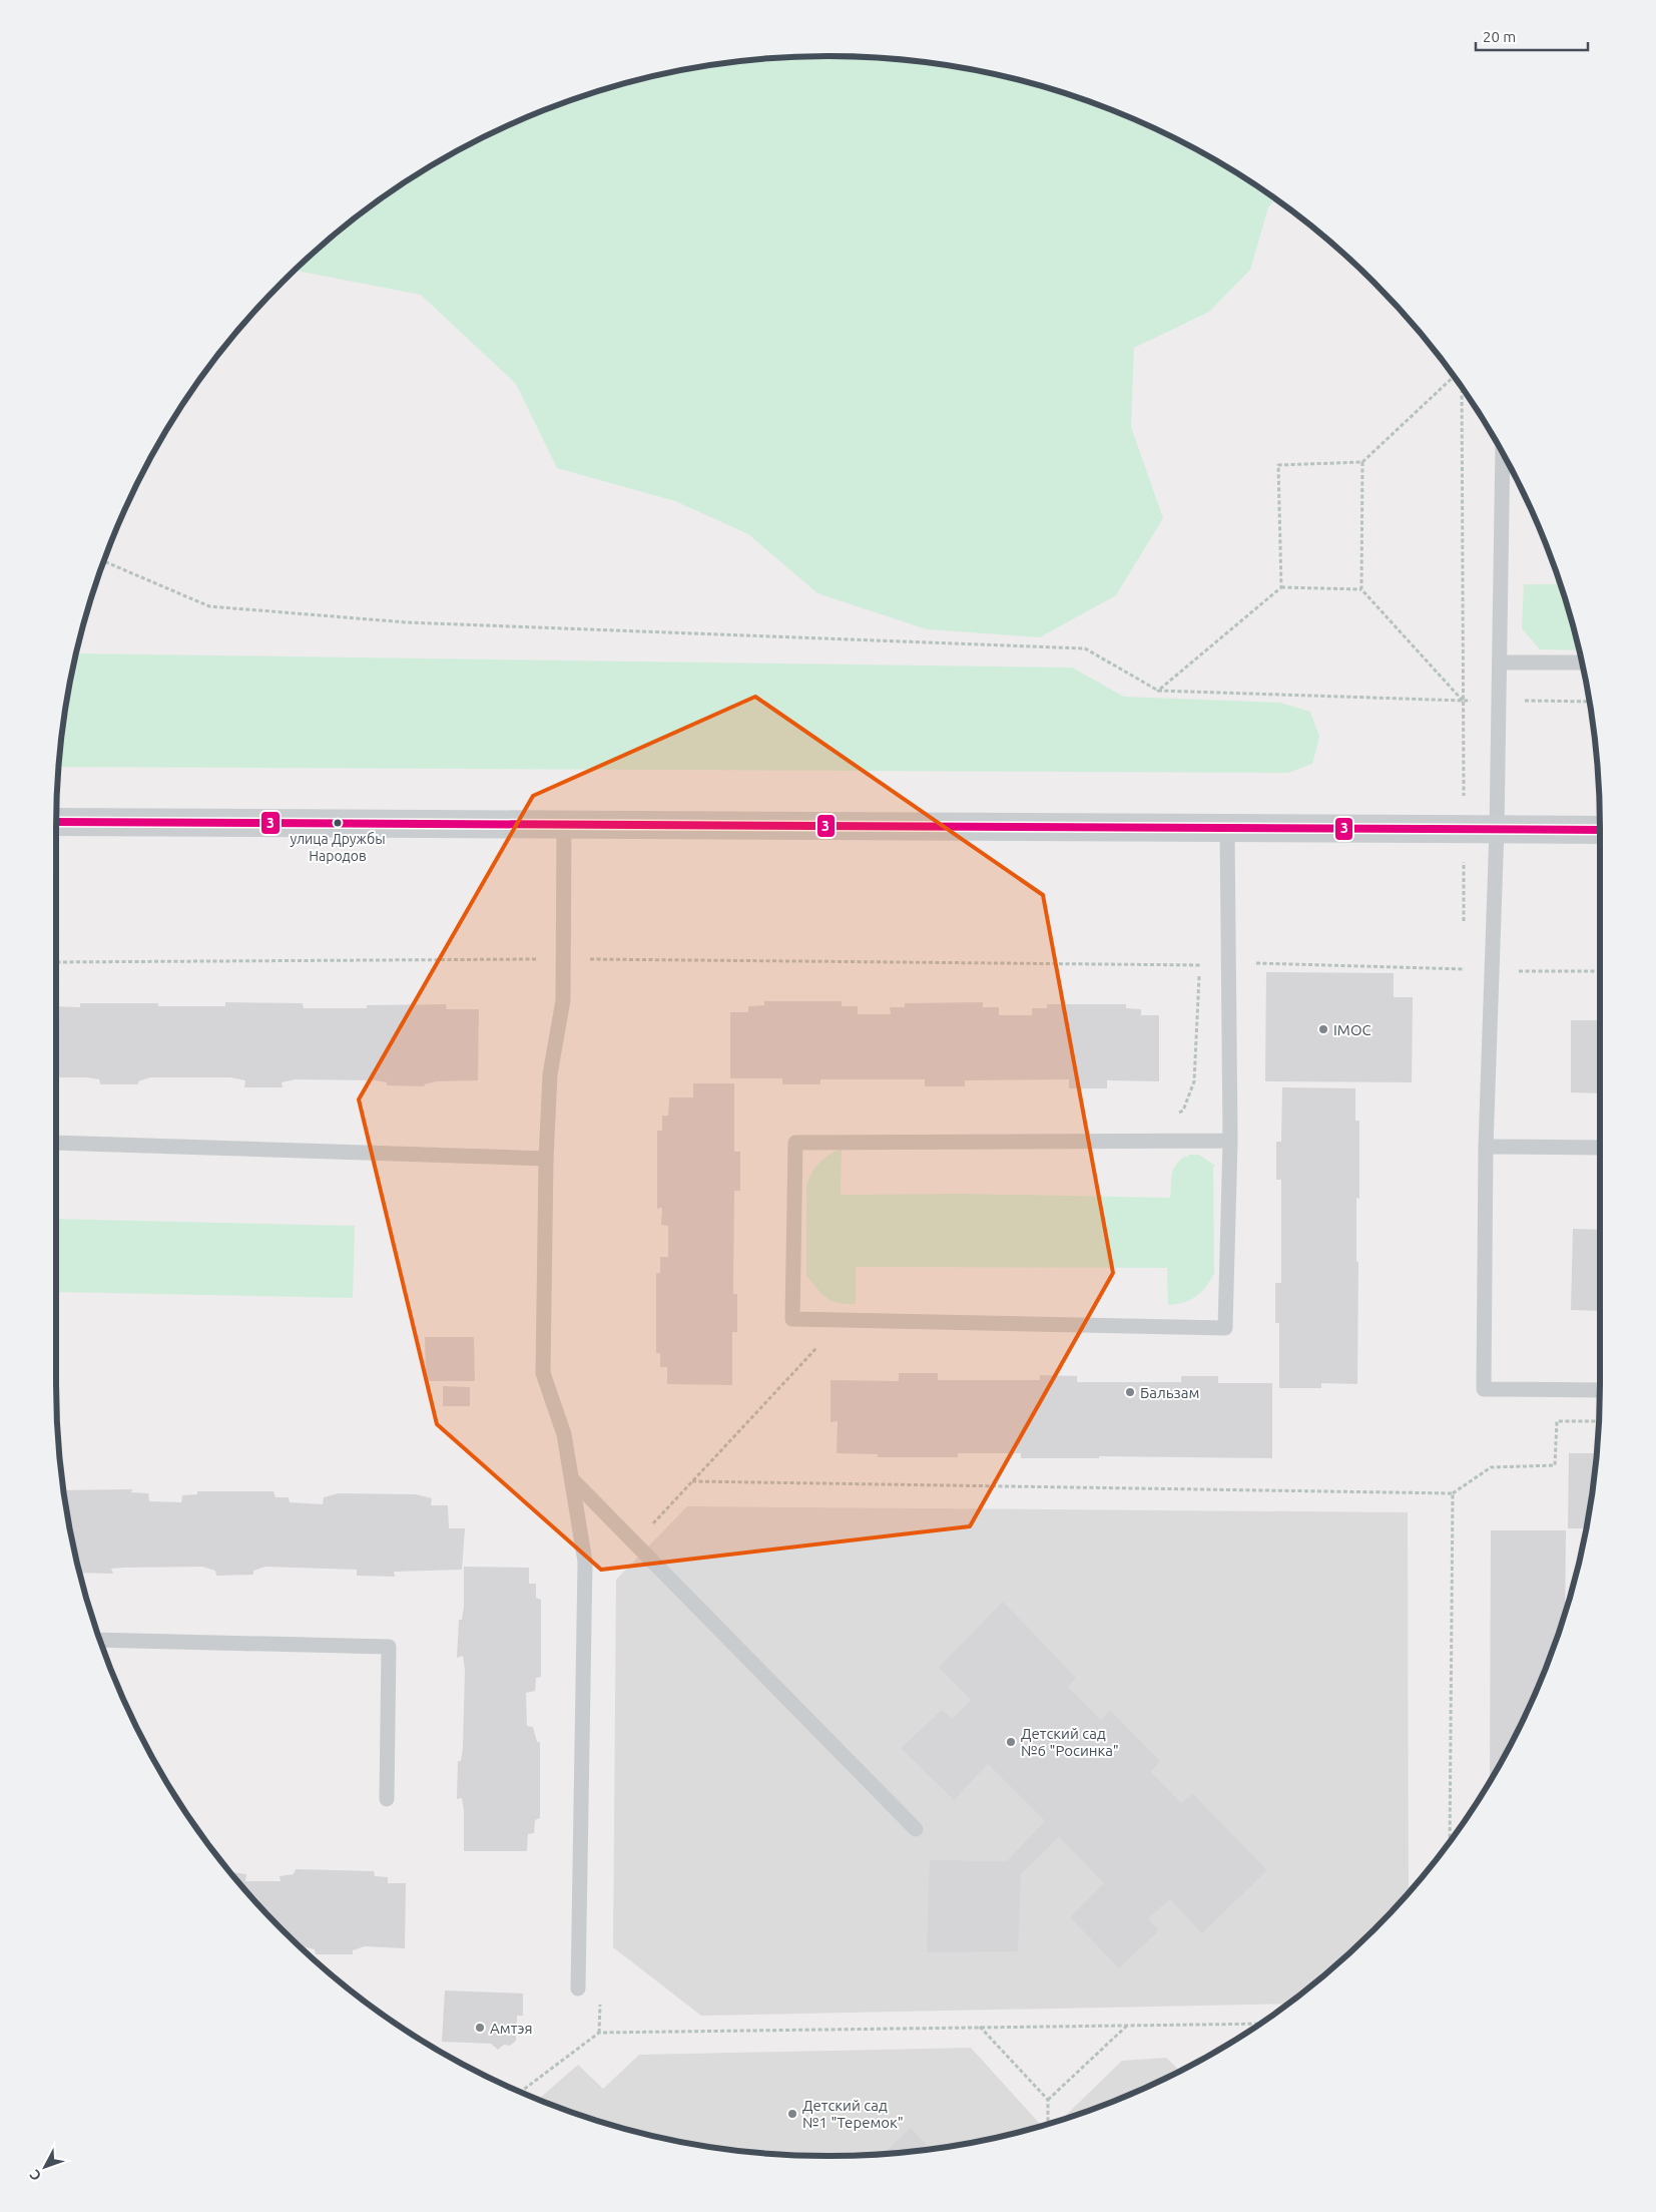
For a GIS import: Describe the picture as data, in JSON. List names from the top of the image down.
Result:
{
  "places": [
    "улица Дружбы Народов",
    "IMOC",
    "Бальзам",
    "Детский сад №6 \"Росинка\"",
    "Амтэя",
    "Детский сад №1 \"Теремок\""
  ],
  "lines": ["transit line 3"],
  "scale_bar": "20 m",
  "north": "bottom left"
}
